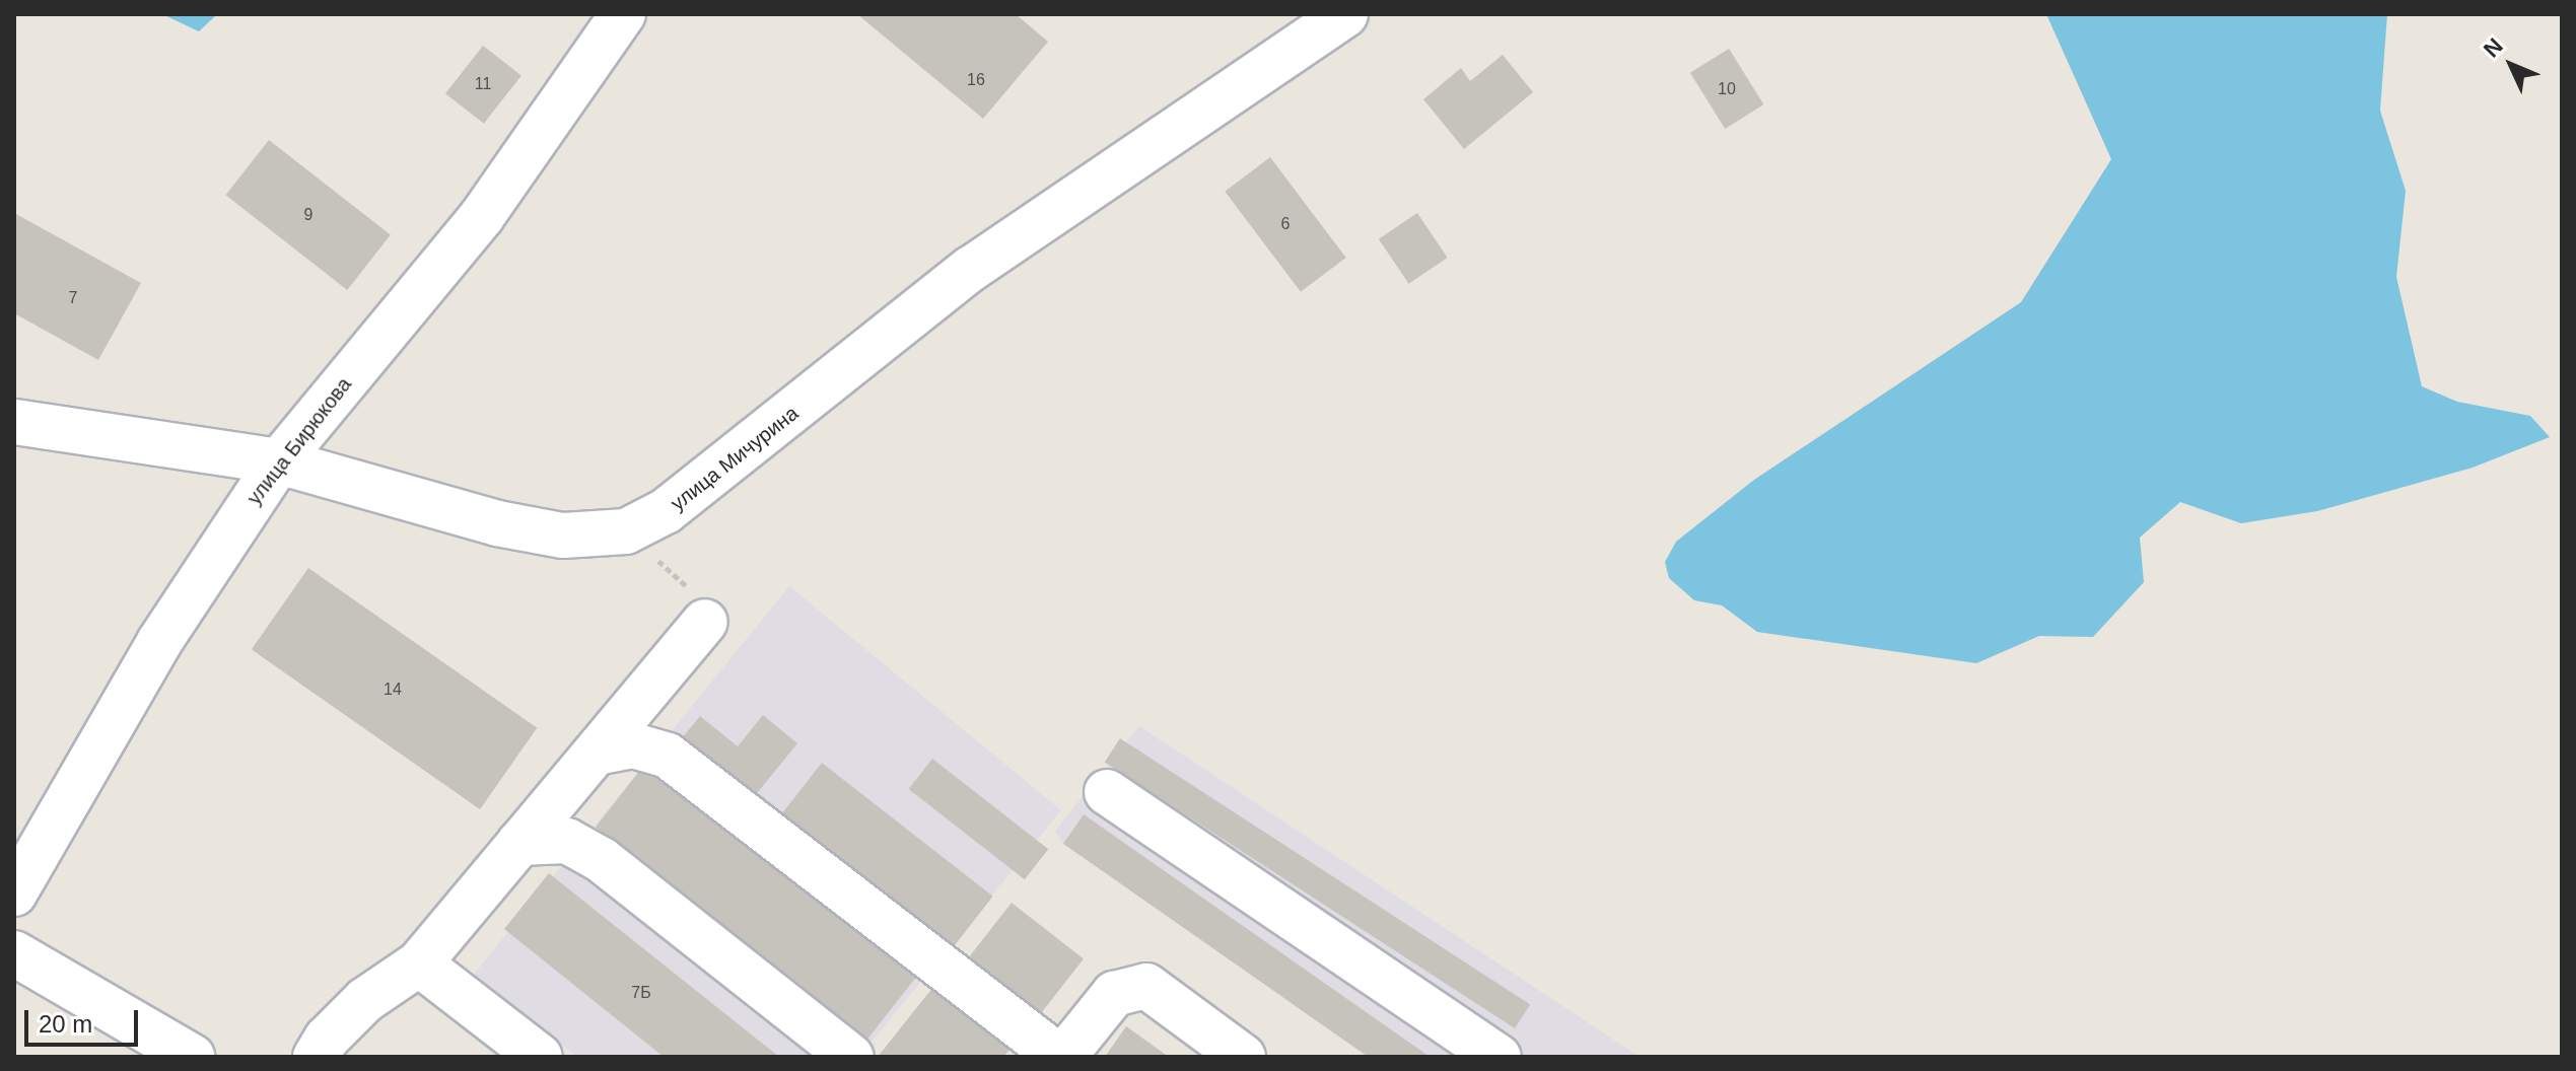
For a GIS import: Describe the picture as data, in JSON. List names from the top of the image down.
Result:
{
  "streets": {
    "street": ["улица Бирюкова", "улица Мичурина"]
  },
  "crossings": [
    ["улица Бирюкова", "улица Мичурина"]
  ],
  "house_numbers": [
    "16",
    "11",
    "10",
    "9",
    "6",
    "7",
    "14",
    "7Б"
  ],
  "scale_bar": "20 m",
  "north": "top left"
}
